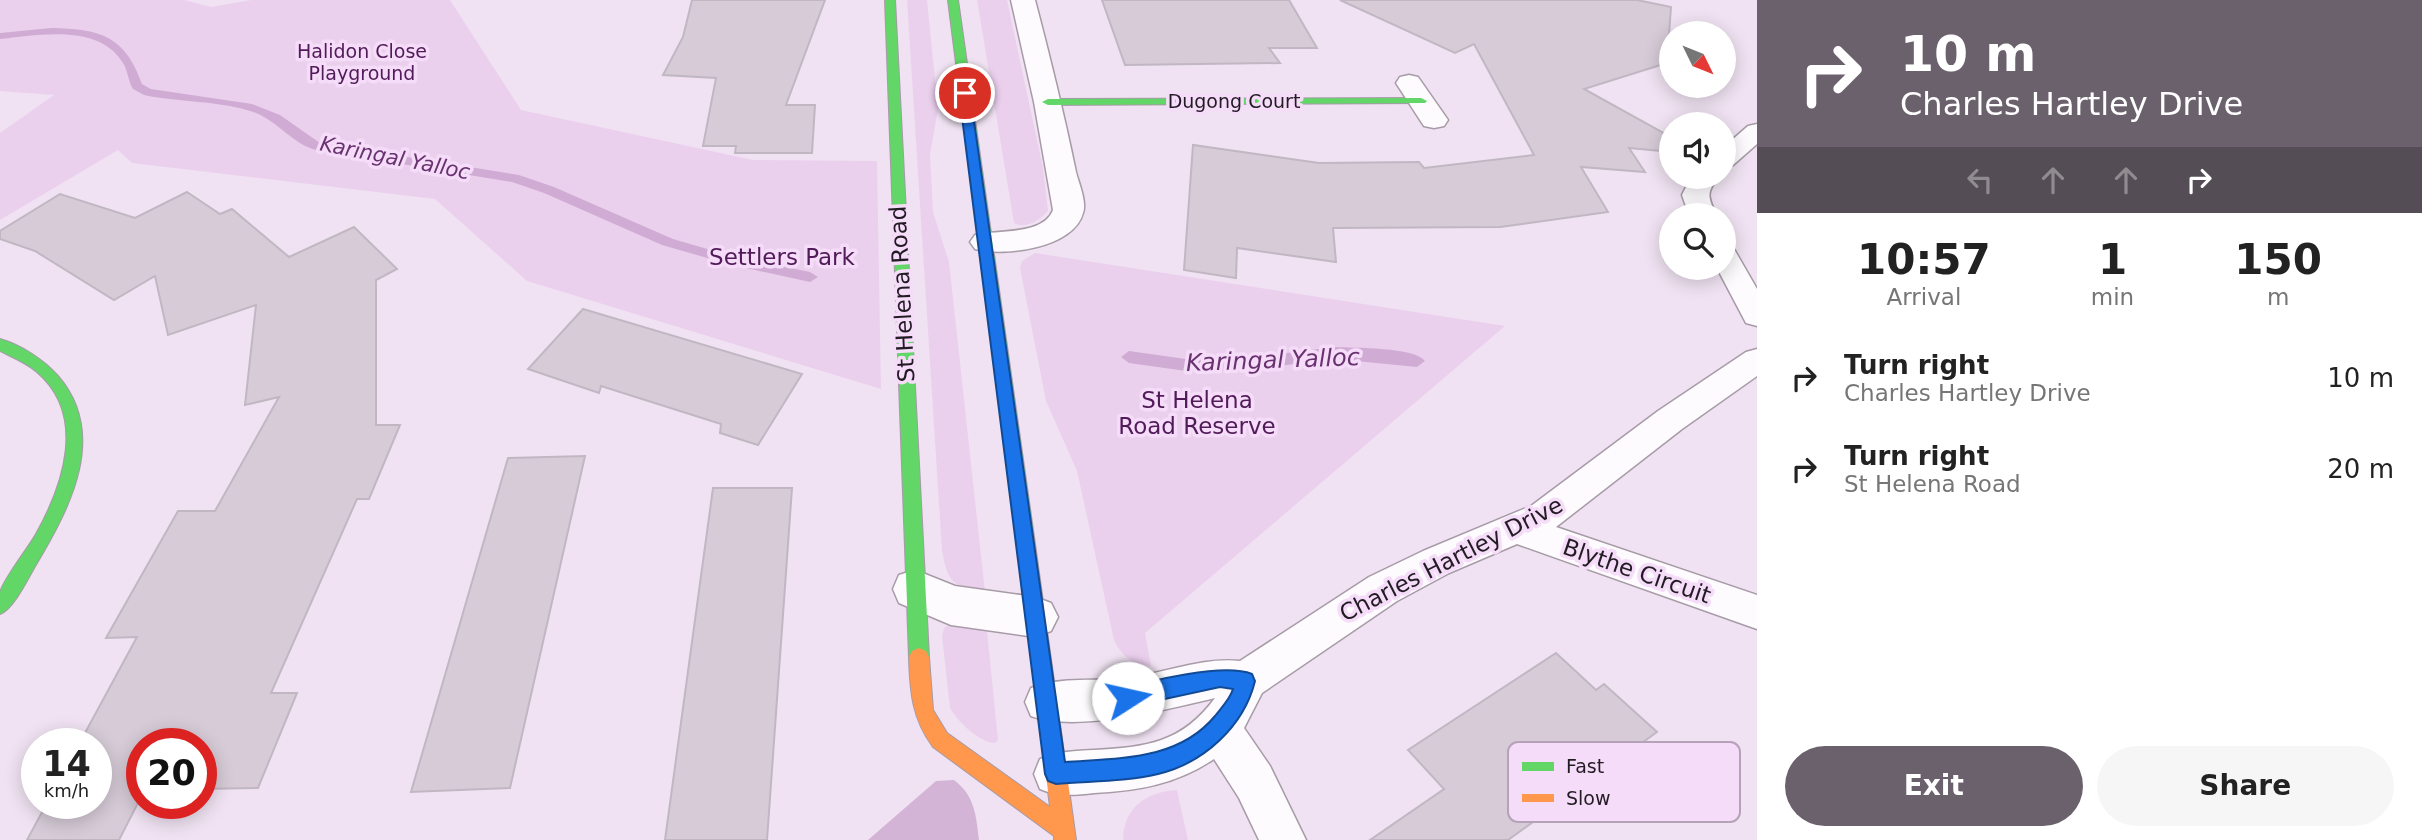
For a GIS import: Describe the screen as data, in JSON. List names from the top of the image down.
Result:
{
  "streets": {
    "street": ["Dugong Court", "St Helena Road"],
    "lane": ["Charles Hartley Drive", "Blythe Circuit"]
  },
  "crossings": [
    ["St Helena Road", "Charles Hartley Drive"],
    ["Charles Hartley Drive", "Blythe Circuit"]
  ],
  "water": ["Karingal Yalloc"],
  "parks": ["Halidon Close Playground", "Settlers Park", "St Helena Road Reserve"],
  "legend": ["Fast", "Slow"],
  "north": "bottom right",
  "page": {
    "turn": ["10 m", "Charles Hartley Drive"],
    "eta": [
      "10:57",
      "Arrival",
      "1",
      "min",
      "150",
      "m"
    ],
    "list": [
      {
        "name": "Turn right",
        "note": "Charles Hartley Drive",
        "value": "10 m"
      },
      {
        "name": "Turn right",
        "note": "St Helena Road",
        "value": "20 m"
      }
    ],
    "speed": "14 km/h",
    "limit": "20",
    "buttons": ["Exit", "Share"]
  }
}
